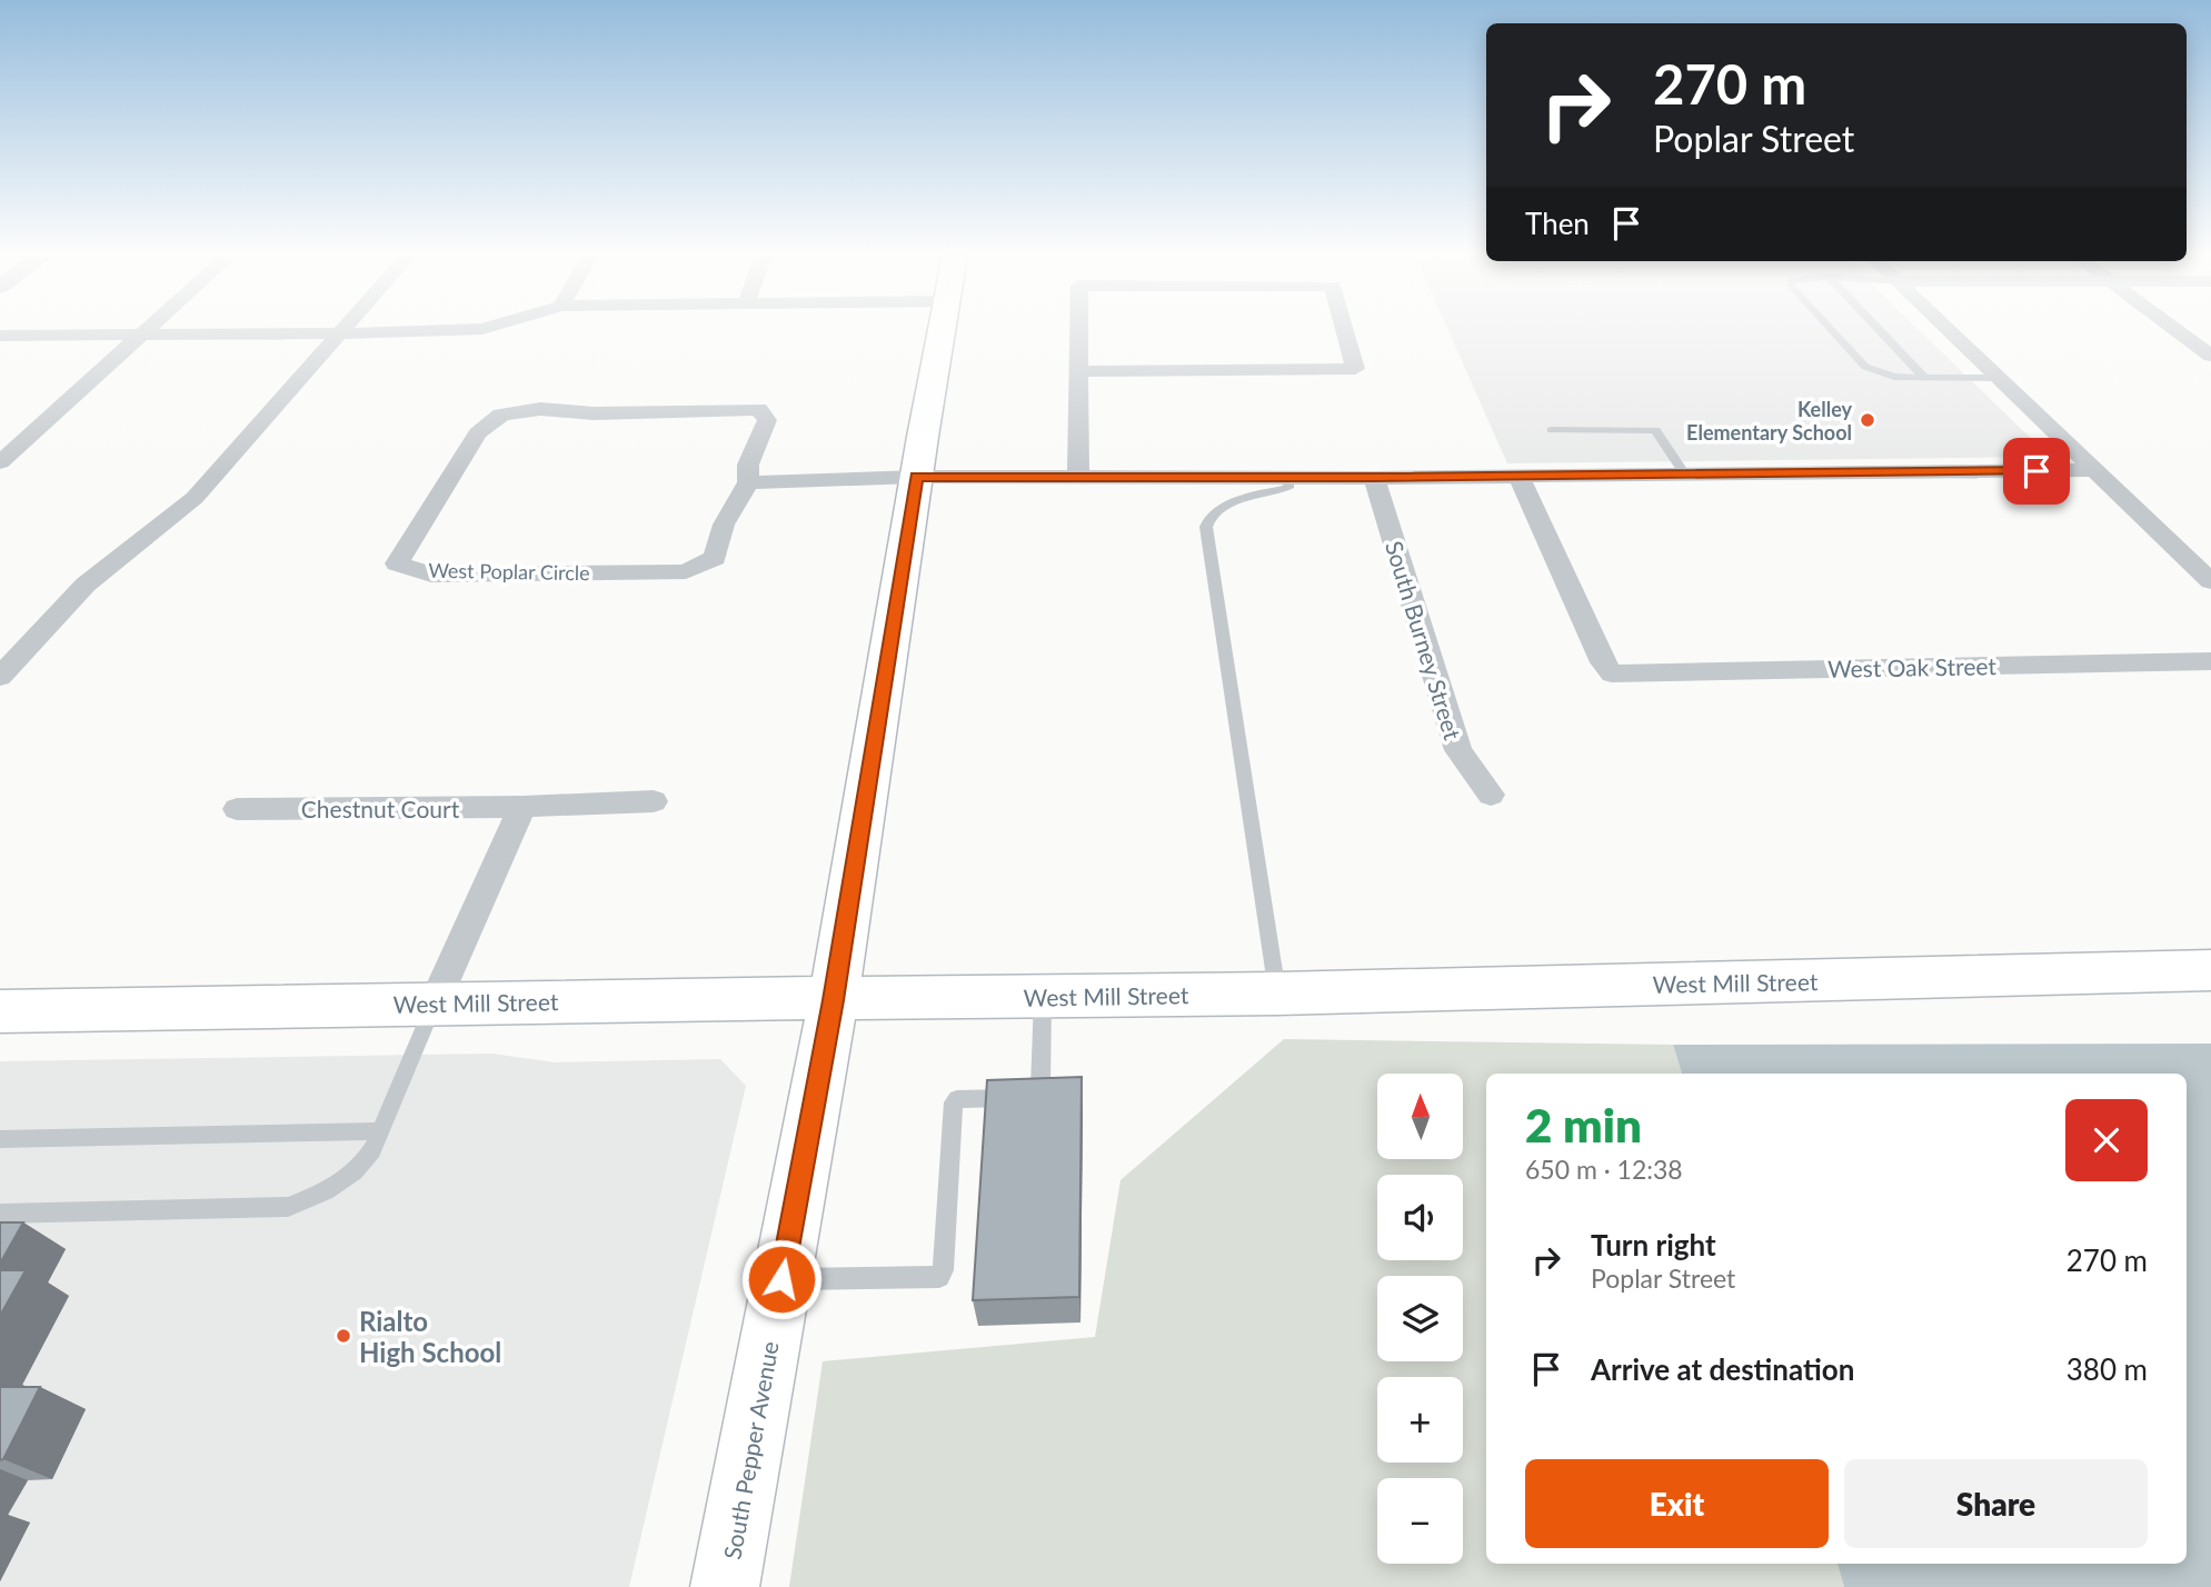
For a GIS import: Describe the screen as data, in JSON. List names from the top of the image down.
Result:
{
  "streets": {
    "main road": ["West Mill Street", "South Pepper Avenue"],
    "street": [
      "West Poplar Circle",
      "South Burney Street",
      "West Oak Street",
      "Chestnut Court"
    ]
  },
  "crossings": [
    ["West Mill Street", "South Pepper Avenue"]
  ],
  "places": ["Kelley Elementary School", "Rialto High School"],
  "north": "top",
  "page": {
    "turn": ["270 m", "Poplar Street"],
    "then": "Then",
    "map_buttons": ["+", "−"],
    "heading": ["2 min", "650 m · 12:38"],
    "list": [
      {
        "name": "Turn right",
        "note": "Poplar Street",
        "value": "270 m"
      },
      {
        "name": "Arrive at destination",
        "value": "380 m"
      }
    ],
    "buttons": ["Exit", "Share"]
  }
}
